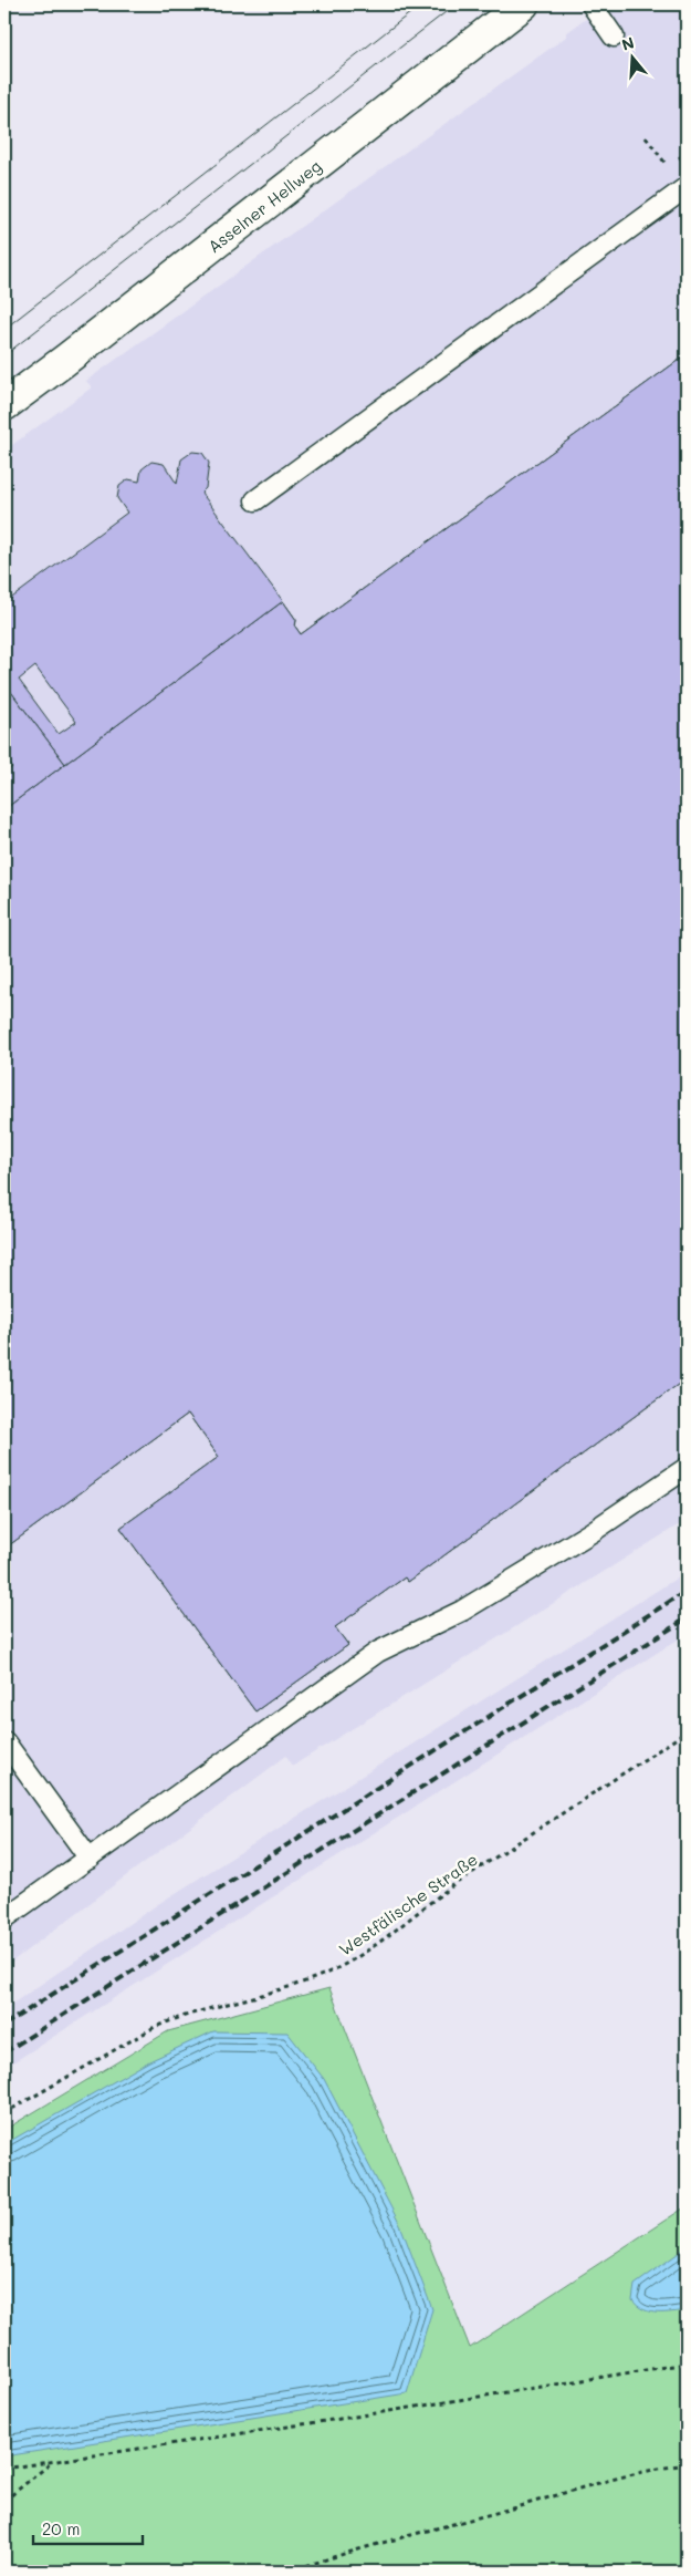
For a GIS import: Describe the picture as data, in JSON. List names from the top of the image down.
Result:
{
  "streets": {
    "main road": ["Asselner Hellweg"],
    "path": ["Westfälische Straße"]
  },
  "scale_bar": "20 m",
  "north": "top"
}
